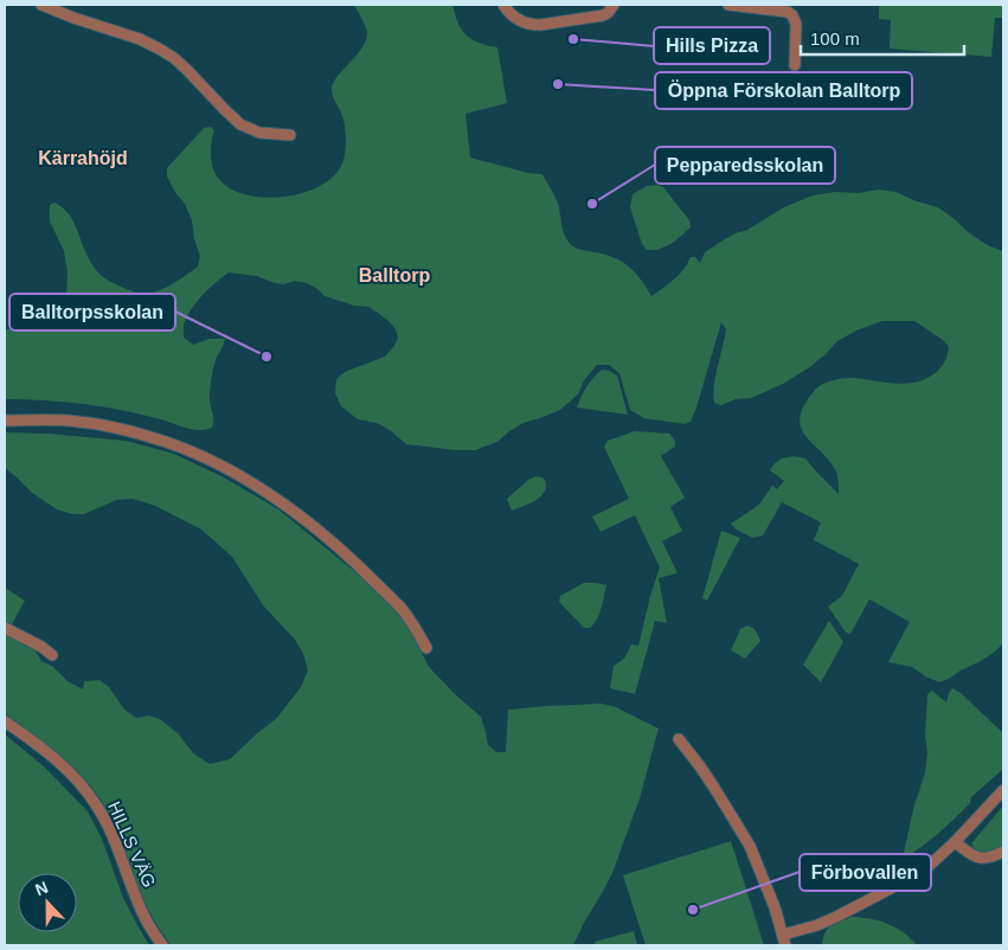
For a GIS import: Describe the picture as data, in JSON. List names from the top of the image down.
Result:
{
  "streets": {
    "street": ["HILLS VÄG"]
  },
  "districts": ["Kärrahöjd", "Balltorp"],
  "places": [
    "Hills Pizza",
    "Öppna Förskolan Balltorp",
    "Pepparedsskolan",
    "Balltorpsskolan",
    "Förbovallen"
  ],
  "scale_bar": "100 m",
  "north": "top"
}
